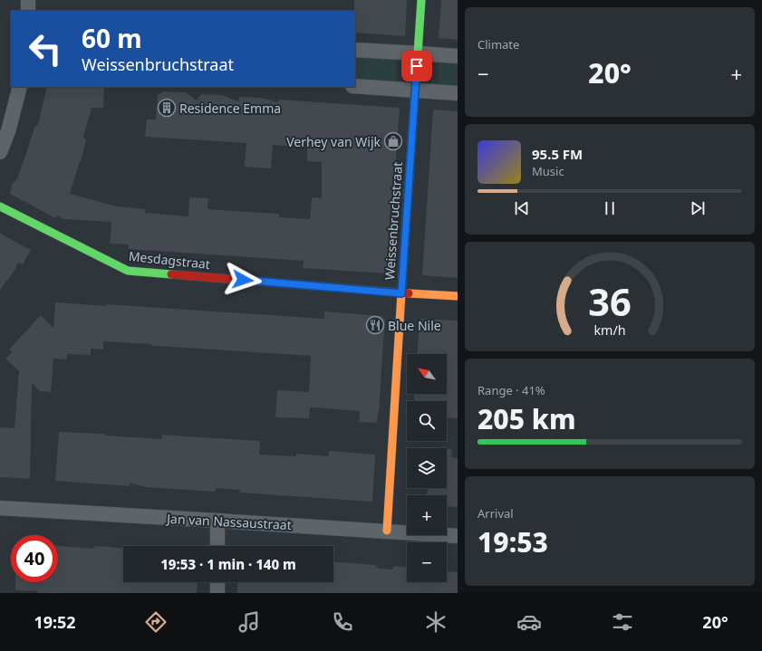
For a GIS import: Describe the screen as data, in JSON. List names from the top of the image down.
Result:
{
  "streets": {
    "street": ["Weissenbruchstraat", "Mesdagstraat", "Jan van Nassaustraat"]
  },
  "crossings": [
    ["Weissenbruchstraat", "Mesdagstraat"],
    ["Weissenbruchstraat", "Jan van Nassaustraat"]
  ],
  "places": {
    "building": ["Residence Emma"],
    "shop": ["Verhey van Wijk"],
    "restaurant": ["Blue Nile"]
  },
  "north": "top left",
  "page": {
    "tile": [
      "Climate",
      ["Range · 41%", "205 km"],
      ["Arrival", "19:53"]
    ],
    "turn": ["60 m", "Weissenbruchstraat"],
    "heat": ["−", "20°", "+"],
    "song": ["95.5 FM", "Music"],
    "map_buttons": ["+", "−"],
    "limit": "40",
    "trip": "19:53 · 1 min · 140 m",
    "tabs": ["19:52", "20°"],
    "gauge": ["36", "km/h"]
  }
}
